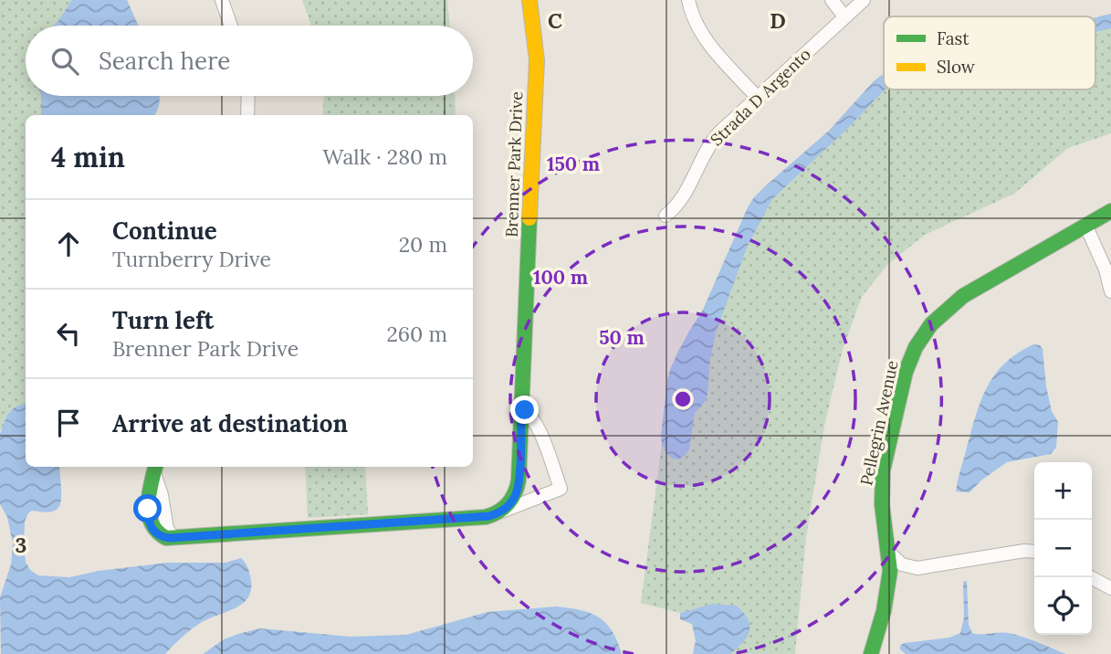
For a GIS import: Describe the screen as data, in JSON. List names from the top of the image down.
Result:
{
  "streets": {
    "street": ["Strada D Argento", "Brenner Park Drive", "Pellegrin Avenue"]
  },
  "legend": ["Fast", "Slow"],
  "page": {
    "search": "Search here",
    "heading": ["4 min", "Walk · 280 m"],
    "list": [
      ["Continue", "Turnberry Drive", "20 m"],
      ["Turn left", "Brenner Park Drive", "260 m"],
      "Arrive at destination"
    ],
    "map_buttons": ["+", "−"]
  },
  "grid": {
    "columns": ["C", "D"],
    "rows": ["3"]
  },
  "rings": ["150 m", "100 m", "50 m"]
}
